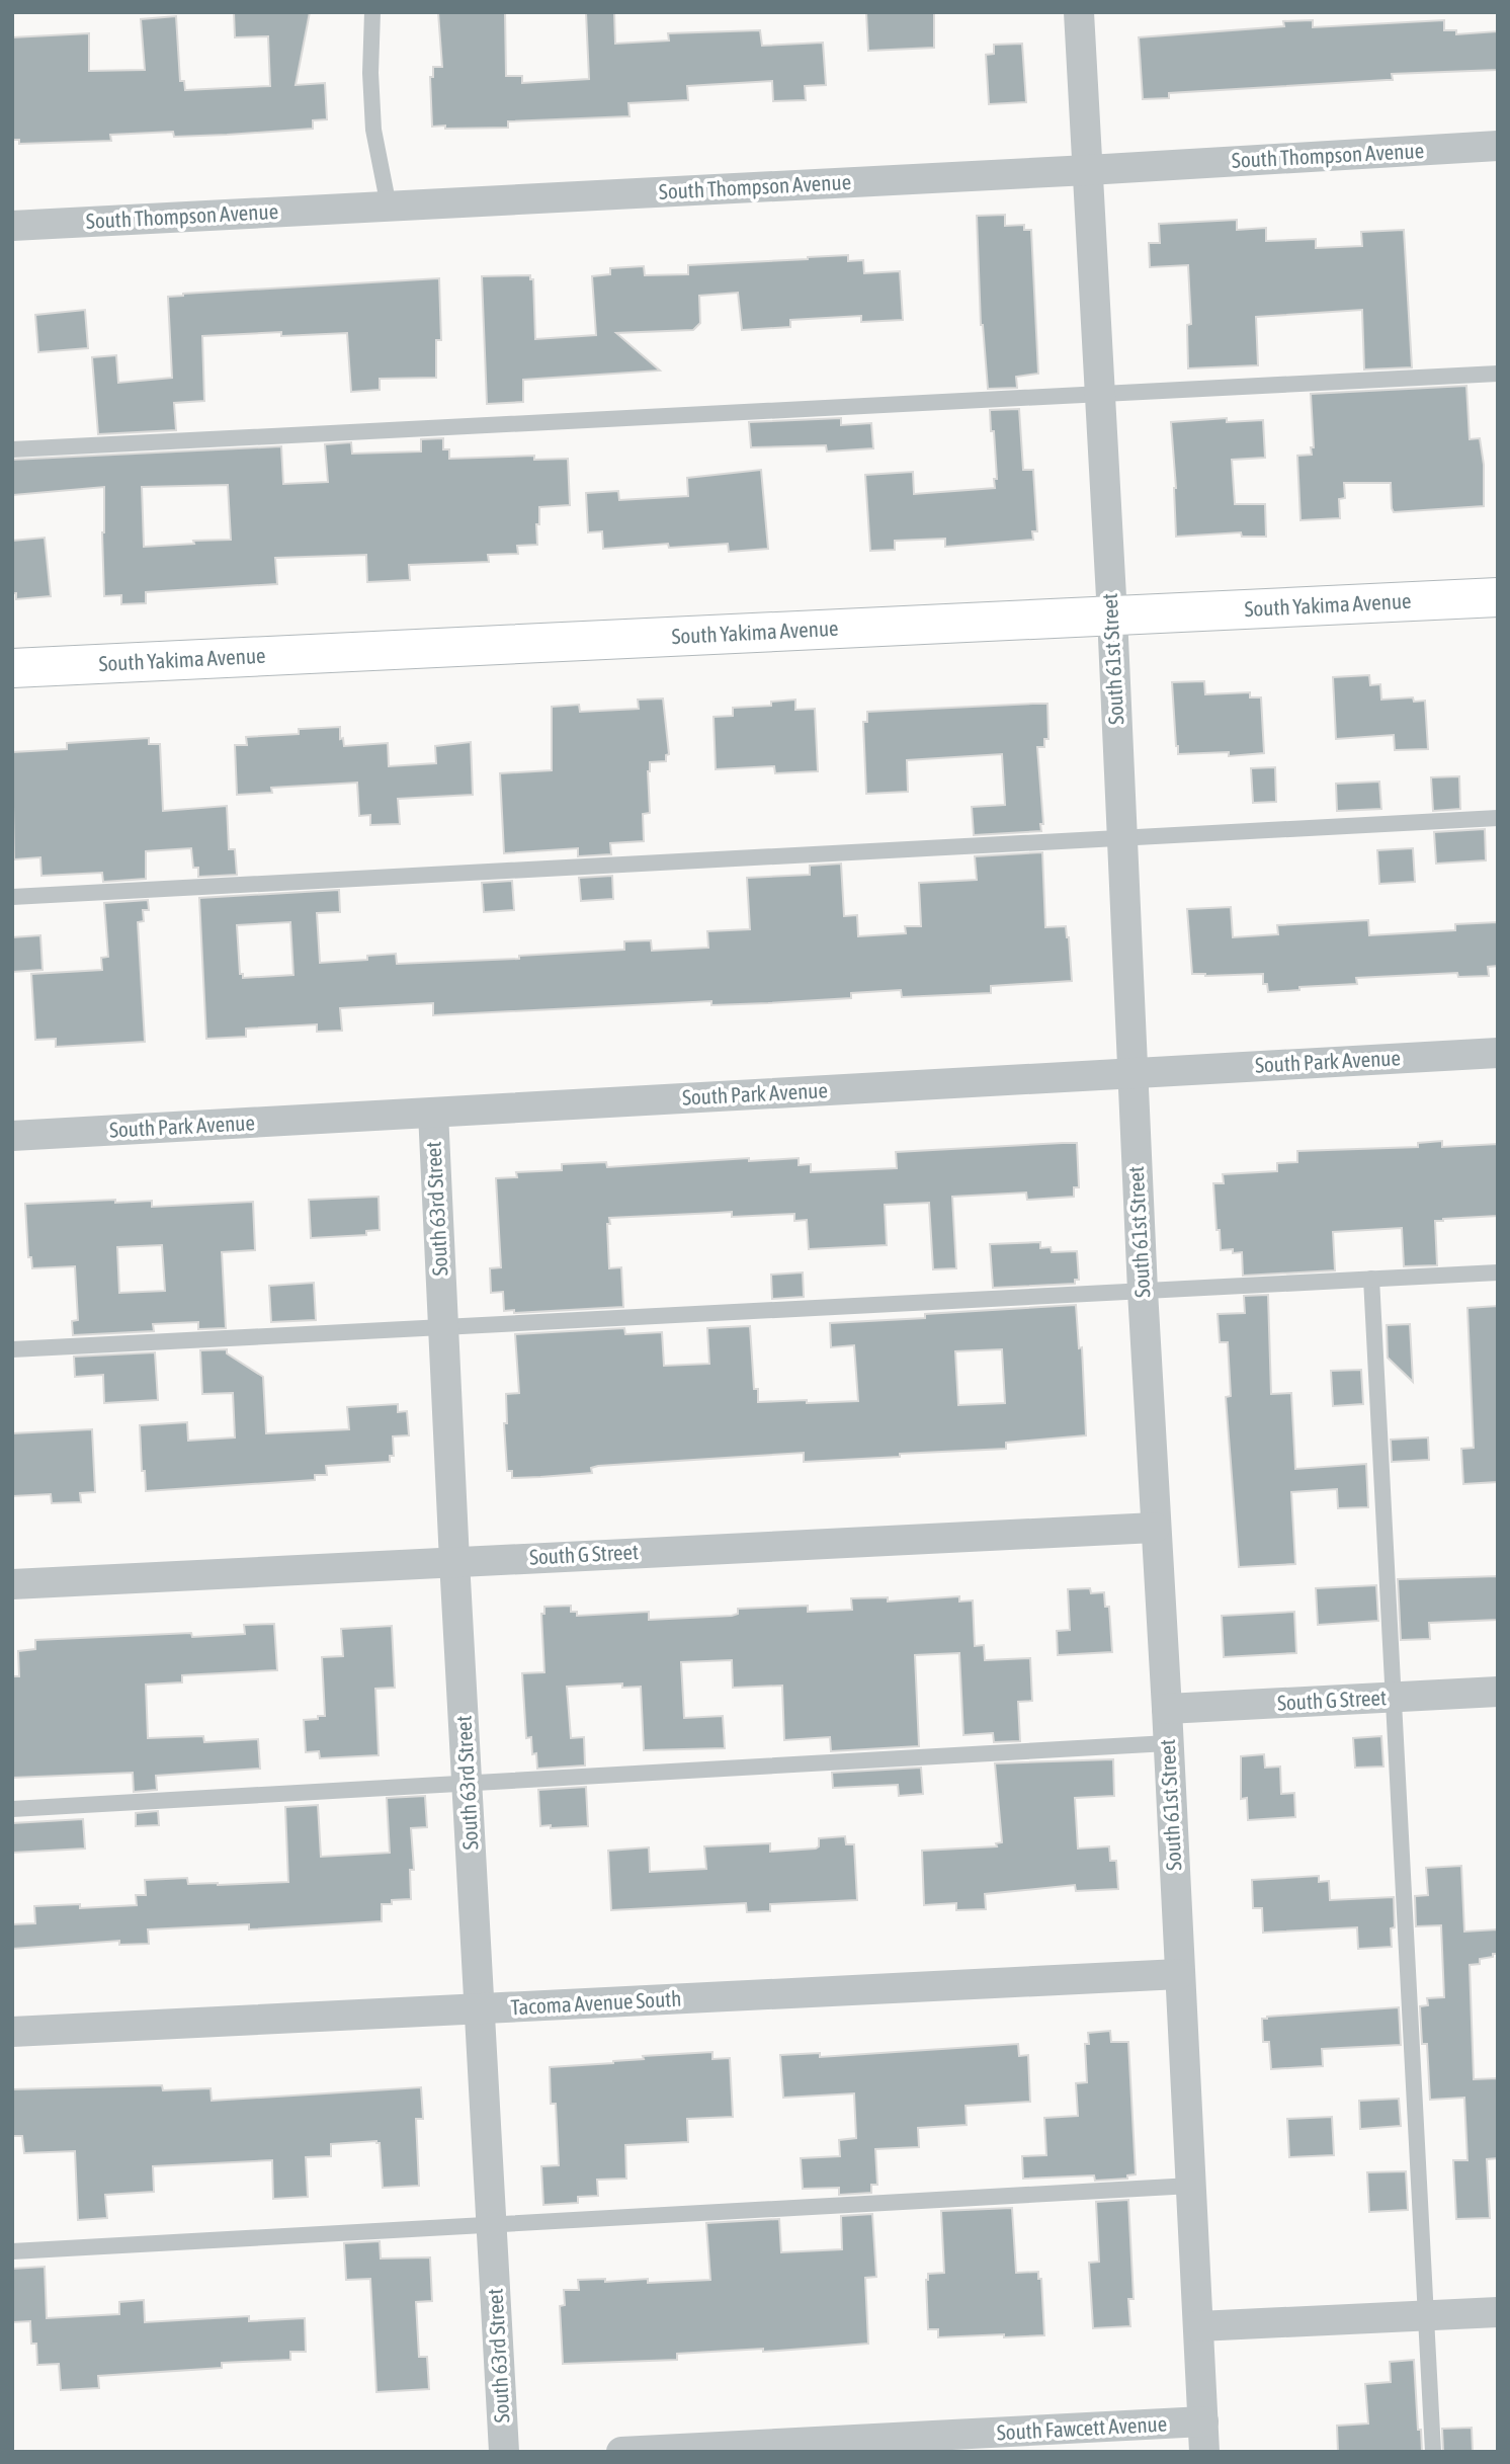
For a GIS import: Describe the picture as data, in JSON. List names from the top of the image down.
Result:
{
  "streets": {
    "main road": ["South Yakima Avenue"],
    "street": [
      "South Thompson Avenue",
      "South 61st Street",
      "South Park Avenue",
      "South 63rd Street",
      "South G Street",
      "Tacoma Avenue South",
      "South Fawcett Avenue"
    ]
  },
  "crossings": [
    ["South Thompson Avenue", "South 61st Street"],
    ["South Yakima Avenue", "South 61st Street"],
    ["South 61st Street", "South Park Avenue"],
    ["South 61st Street", "South G Street"],
    ["South 61st Street", "Tacoma Avenue South"],
    ["South 61st Street", "South Fawcett Avenue"],
    ["South Park Avenue", "South 63rd Street"],
    ["South 63rd Street", "South G Street"],
    ["South 63rd Street", "Tacoma Avenue South"]
  ]
}
